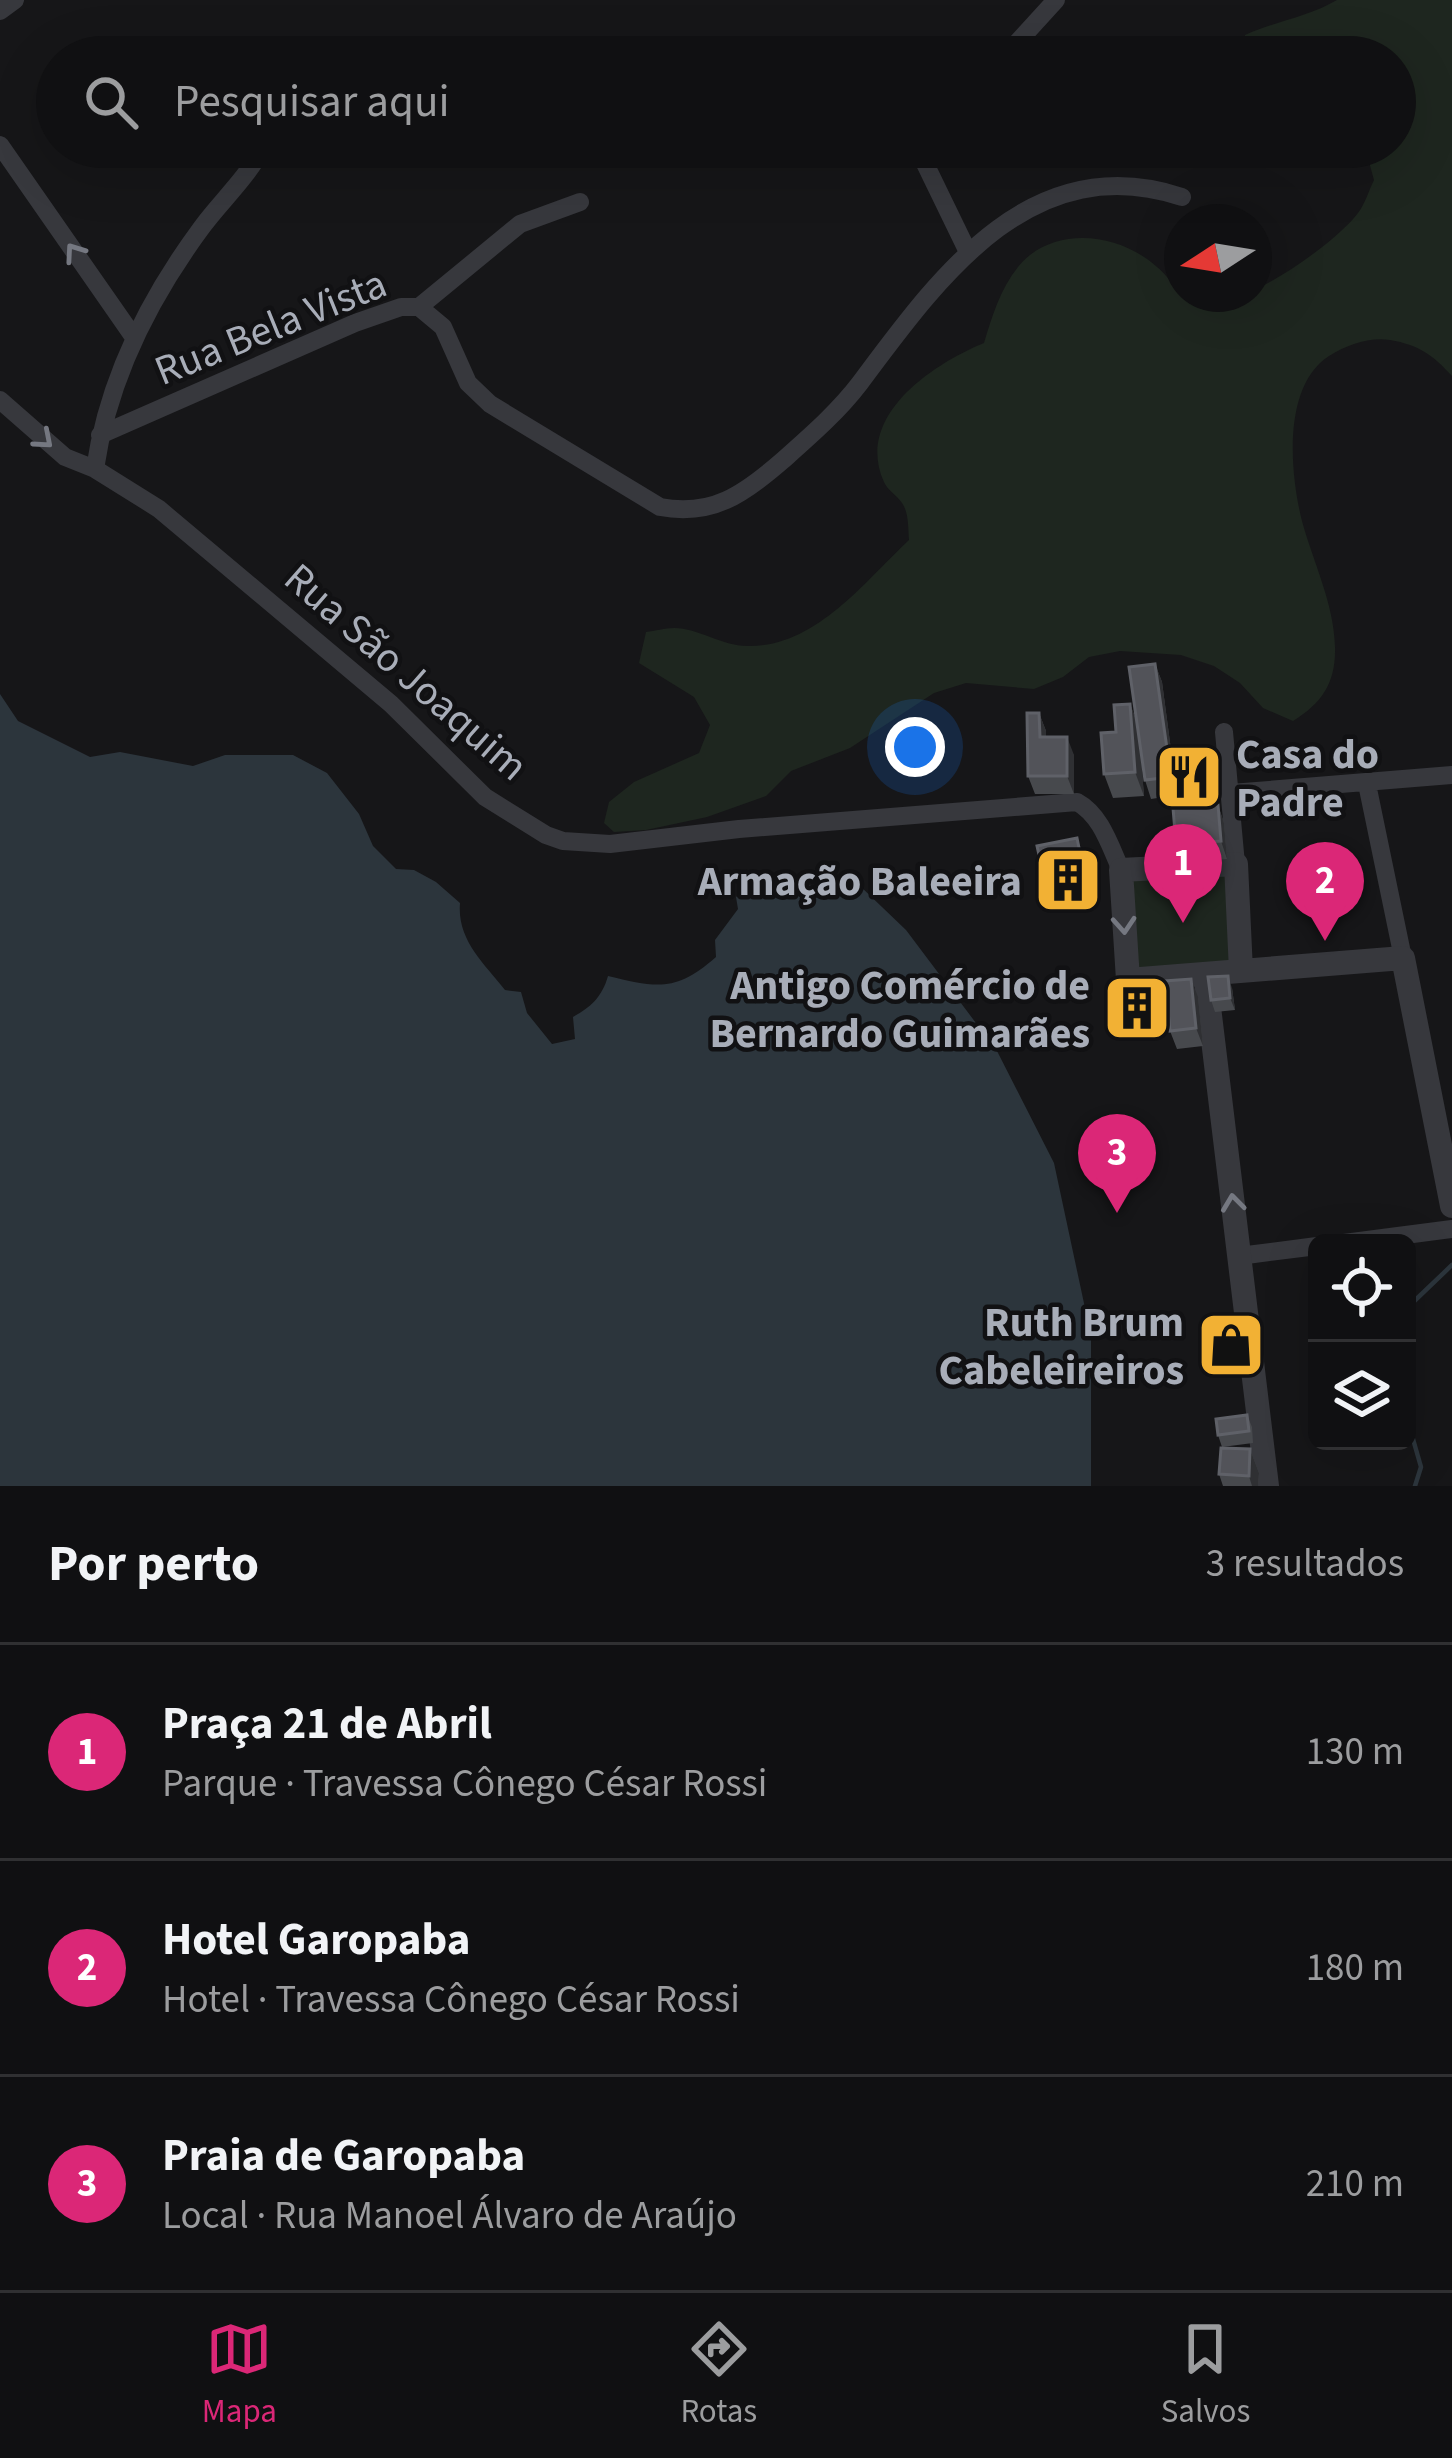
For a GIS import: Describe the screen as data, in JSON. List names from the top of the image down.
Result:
{
  "streets": {
    "street": ["Rua Bela Vista", "Rua São Joaquim"]
  },
  "places": {
    "restaurant": ["Casa do Padre"],
    "building": ["Armação Baleeira", "Antigo Comércio de Bernardo Guimarães"],
    "shop": ["Ruth Brum Cabeleireiros"]
  },
  "north": "left",
  "page": {
    "search": "Pesquisar aqui",
    "pins": ["1", "2", "3"],
    "heading": ["Por perto", "3 resultados"],
    "list": [
      {
        "mark": "1",
        "name": "Praça 21 de Abril",
        "note": "Parque · Travessa Cônego César Rossi",
        "value": "130 m"
      },
      {
        "mark": "2",
        "name": "Hotel Garopaba",
        "note": "Hotel · Travessa Cônego César Rossi",
        "value": "180 m"
      },
      {
        "mark": "3",
        "name": "Praia de Garopaba",
        "note": "Local · Rua Manoel Álvaro de Araújo",
        "value": "210 m"
      }
    ],
    "nav": ["Mapa", "Rotas", "Salvos"]
  }
}
